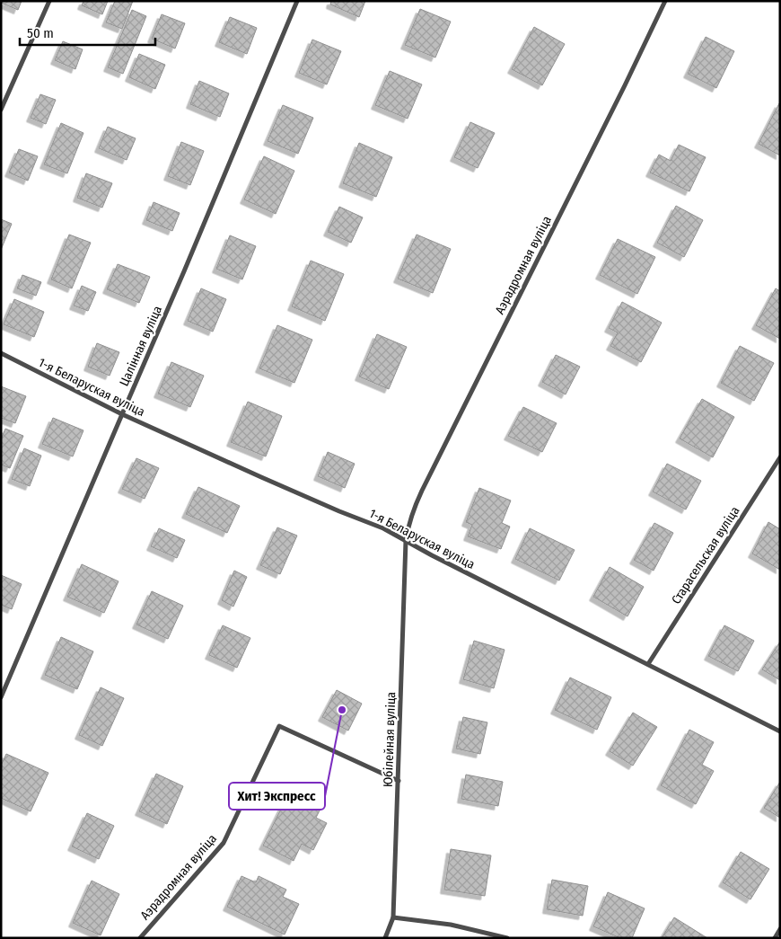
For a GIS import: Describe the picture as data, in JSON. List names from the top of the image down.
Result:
{
  "streets": {
    "street": [
      "Аэрадромная вуліца",
      "Цалінная вуліца",
      "1-я Беларуская вуліца",
      "Старасельская вуліца",
      "Юбілейная вуліца"
    ]
  },
  "crossings": [
    ["Аэрадромная вуліца", "1-я Беларуская вуліца"],
    ["Аэрадромная вуліца", "Юбілейная вуліца"],
    ["Цалінная вуліца", "1-я Беларуская вуліца"],
    ["1-я Беларуская вуліца", "Старасельская вуліца"],
    ["1-я Беларуская вуліца", "Юбілейная вуліца"]
  ],
  "places": ["Хит! Экспресс"],
  "scale_bar": "50 m"
}
